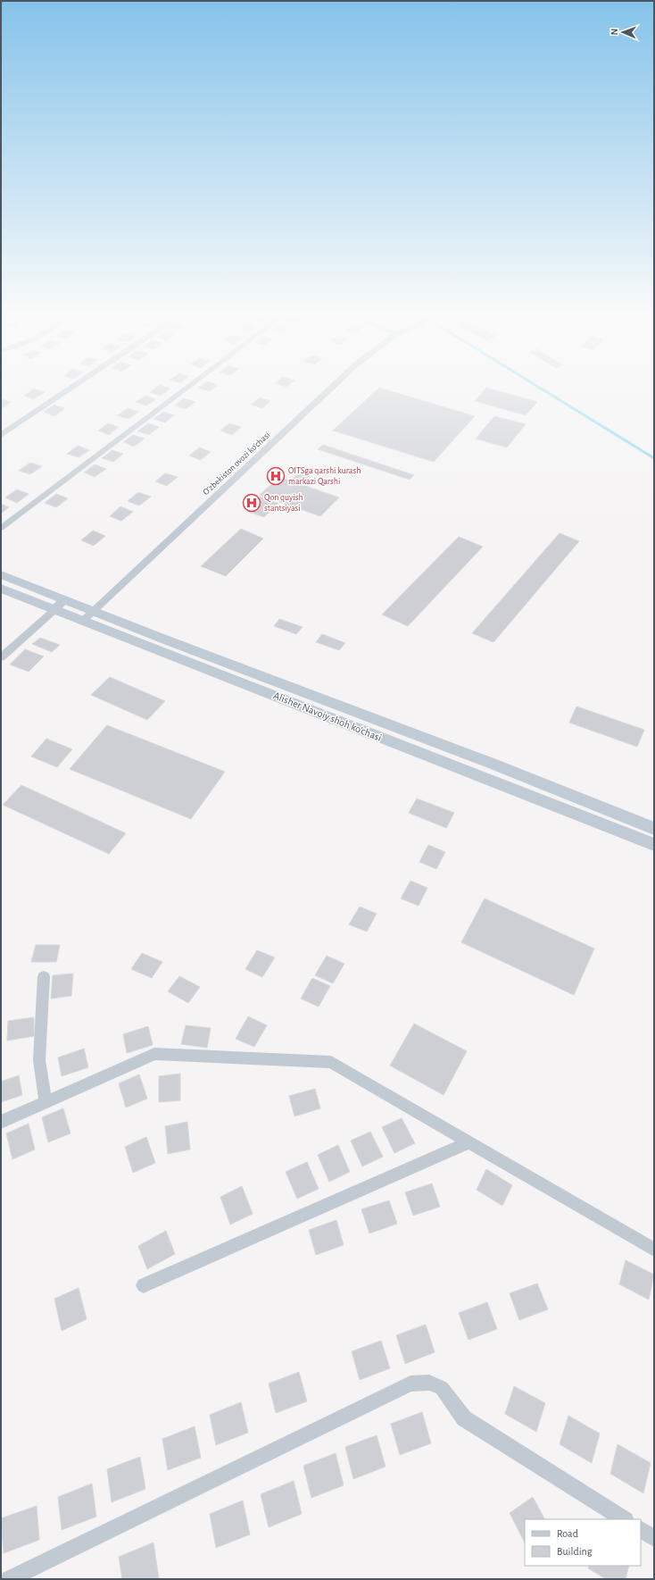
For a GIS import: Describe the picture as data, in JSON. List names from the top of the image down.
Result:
{
  "streets": {
    "main road": ["Alisher Navoiy shoh ko'chasi"],
    "street": ["O'zbekiston ovozi ko'chasi"]
  },
  "crossings": [
    ["O'zbekiston ovozi ko'chasi", "Alisher Navoiy shoh ko'chasi"]
  ],
  "places": {
    "hospital": ["OITSga qarshi kurash markazi Qarshi", "Qon quyish stantsiyasi"]
  },
  "legend": ["Road", "Building"],
  "north": "left"
}
